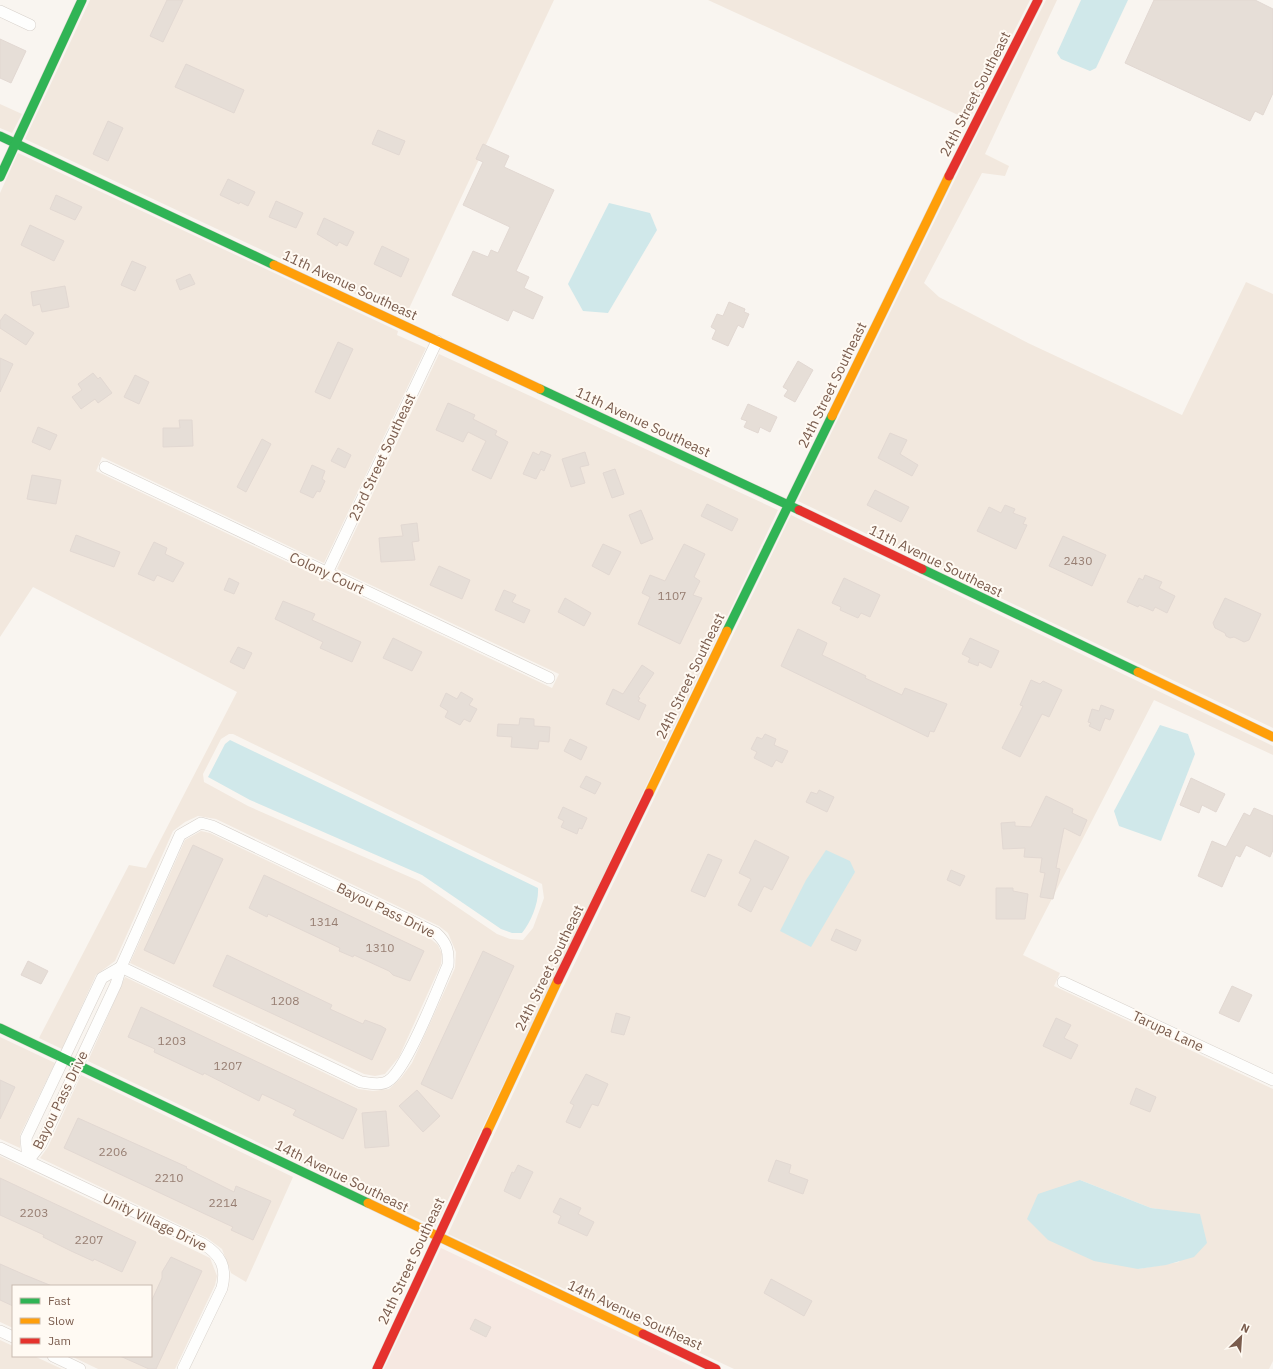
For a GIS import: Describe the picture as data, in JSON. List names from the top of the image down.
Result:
{
  "streets": {
    "street": [
      "24th Street Southeast",
      "11th Avenue Southeast",
      "23rd Street Southeast",
      "Colony Court",
      "Bayou Pass Drive",
      "Tarupa Lane",
      "14th Avenue Southeast",
      "Unity Village Drive"
    ]
  },
  "crossings": [
    ["24th Street Southeast", "11th Avenue Southeast"],
    ["24th Street Southeast", "14th Avenue Southeast"],
    ["11th Avenue Southeast", "23rd Street Southeast"],
    ["23rd Street Southeast", "Colony Court"],
    ["Bayou Pass Drive", "14th Avenue Southeast"],
    ["Bayou Pass Drive", "Unity Village Drive"]
  ],
  "house_numbers": [
    "2430",
    "1107",
    "1314",
    "1310",
    "1208",
    "1203",
    "1207",
    "2206",
    "2210",
    "2214",
    "2203",
    "2207"
  ],
  "legend": ["Fast", "Slow", "Jam"],
  "north": "top right"
}
